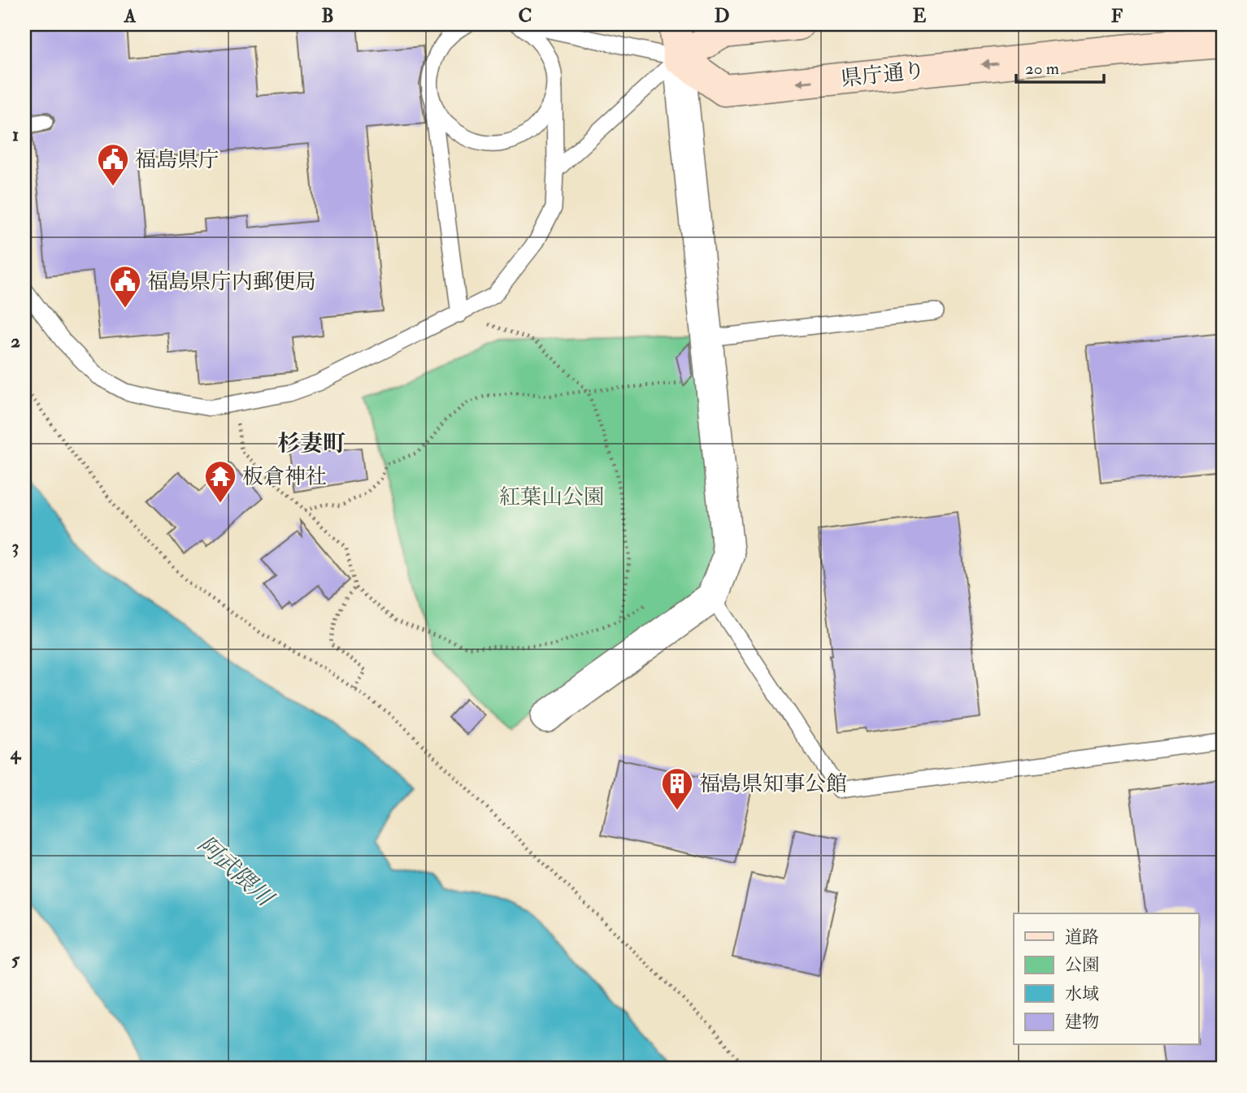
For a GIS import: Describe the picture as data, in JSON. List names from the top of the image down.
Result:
{
  "streets": {
    "main road": ["県庁通り"]
  },
  "one_way": ["県庁通り"],
  "districts": ["杉妻町"],
  "water": ["阿武隈川"],
  "parks": ["紅葉山公園"],
  "places": {
    "public building": ["福島県庁", "福島県庁内郵便局"],
    "temple": ["板倉神社"],
    "building": ["福島県知事公館"]
  },
  "legend": [
    "道路",
    "公園",
    "水域",
    "建物"
  ],
  "scale_bar": "20 m",
  "grid": {
    "columns": [
      "A",
      "B",
      "C",
      "D",
      "E",
      "F"
    ],
    "rows": [
      "1",
      "2",
      "3",
      "4",
      "5"
    ]
  }
}
